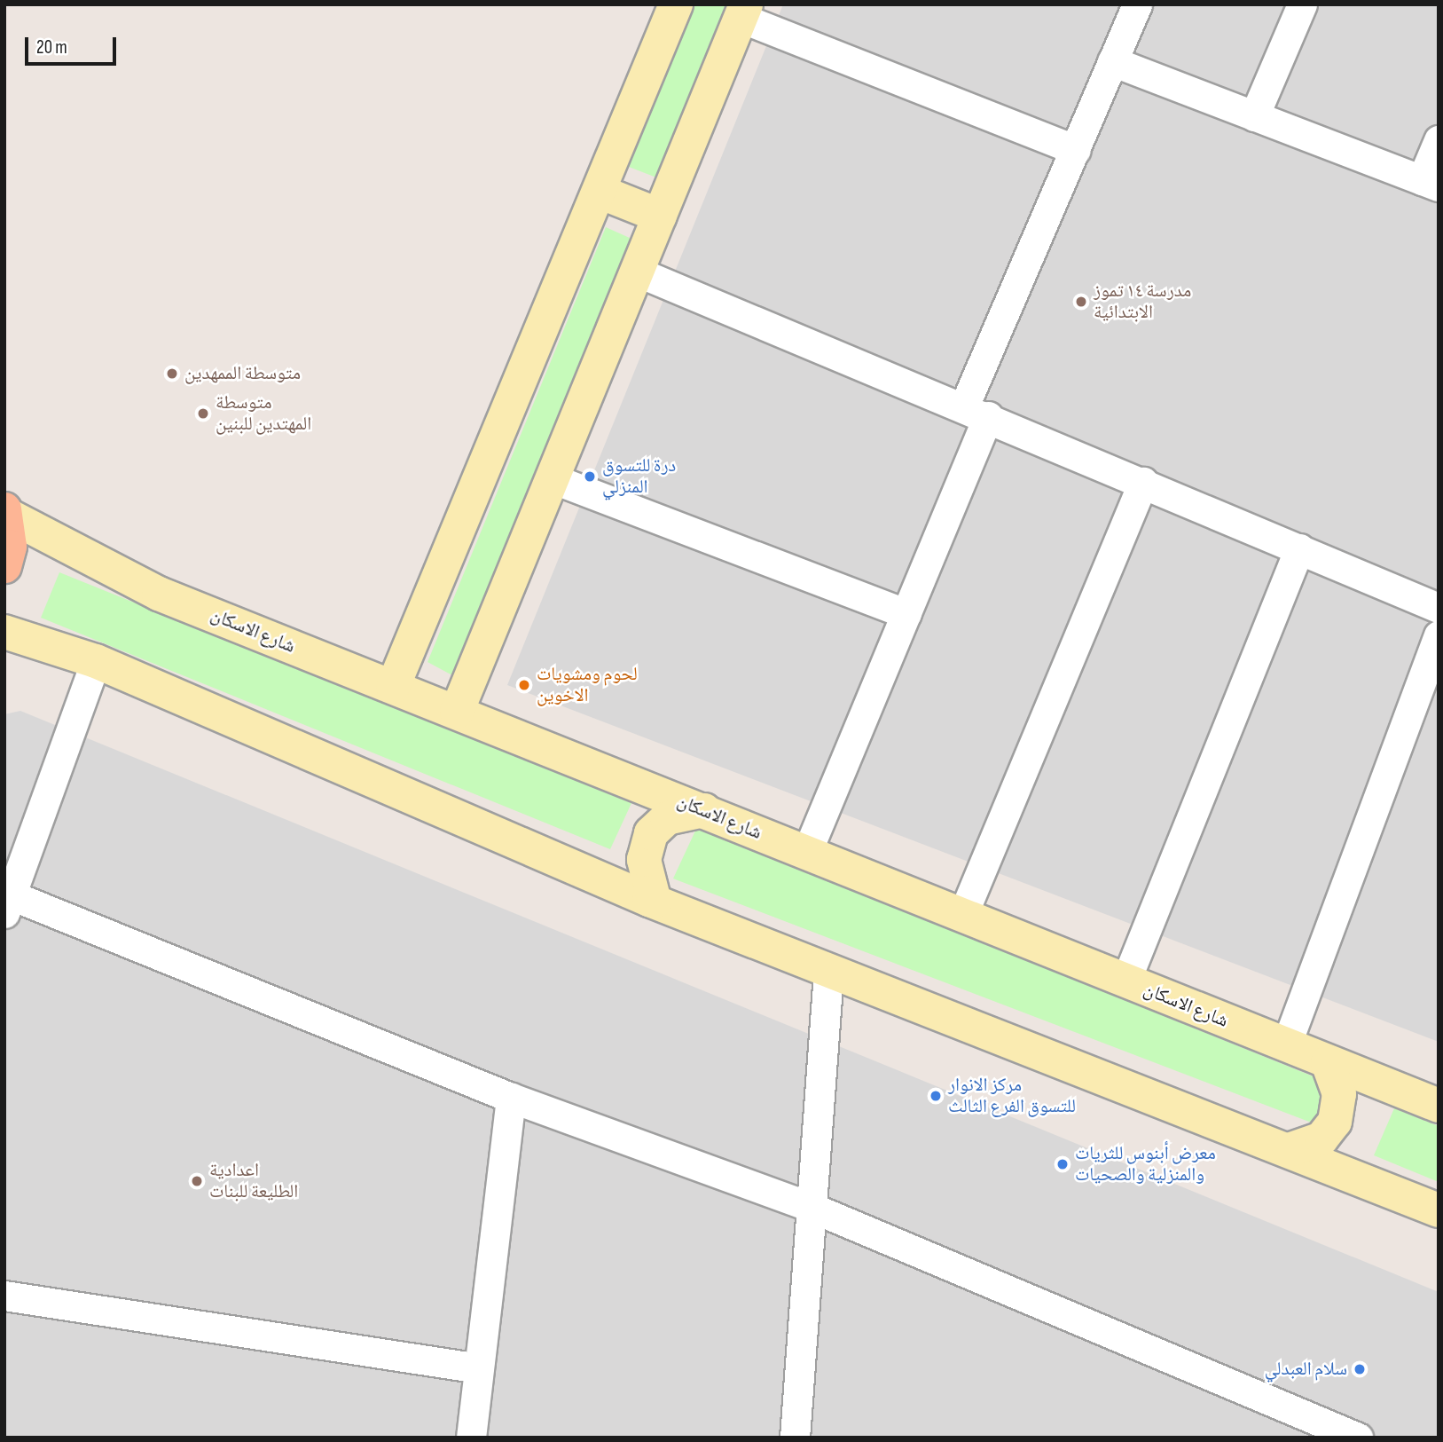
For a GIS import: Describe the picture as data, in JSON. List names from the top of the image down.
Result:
{
  "streets": {
    "main road": ["شارع الاسكان"]
  },
  "places": [
    "مدرسة ١٤ تموز الابتدائية",
    "متوسطة الممهدين",
    "متوسطة المهتدين للبنين",
    "درة للتسوق المنزلي",
    "لحوم ومشويات الاخوين",
    "مركز الانوار للتسوق الفرع الثالث",
    "معرض أبنوس للثريات والمنزلية والصحيات",
    "اعدادية الطليعة للبنات",
    "سلام العبدلي"
  ],
  "scale_bar": "20 m"
}
